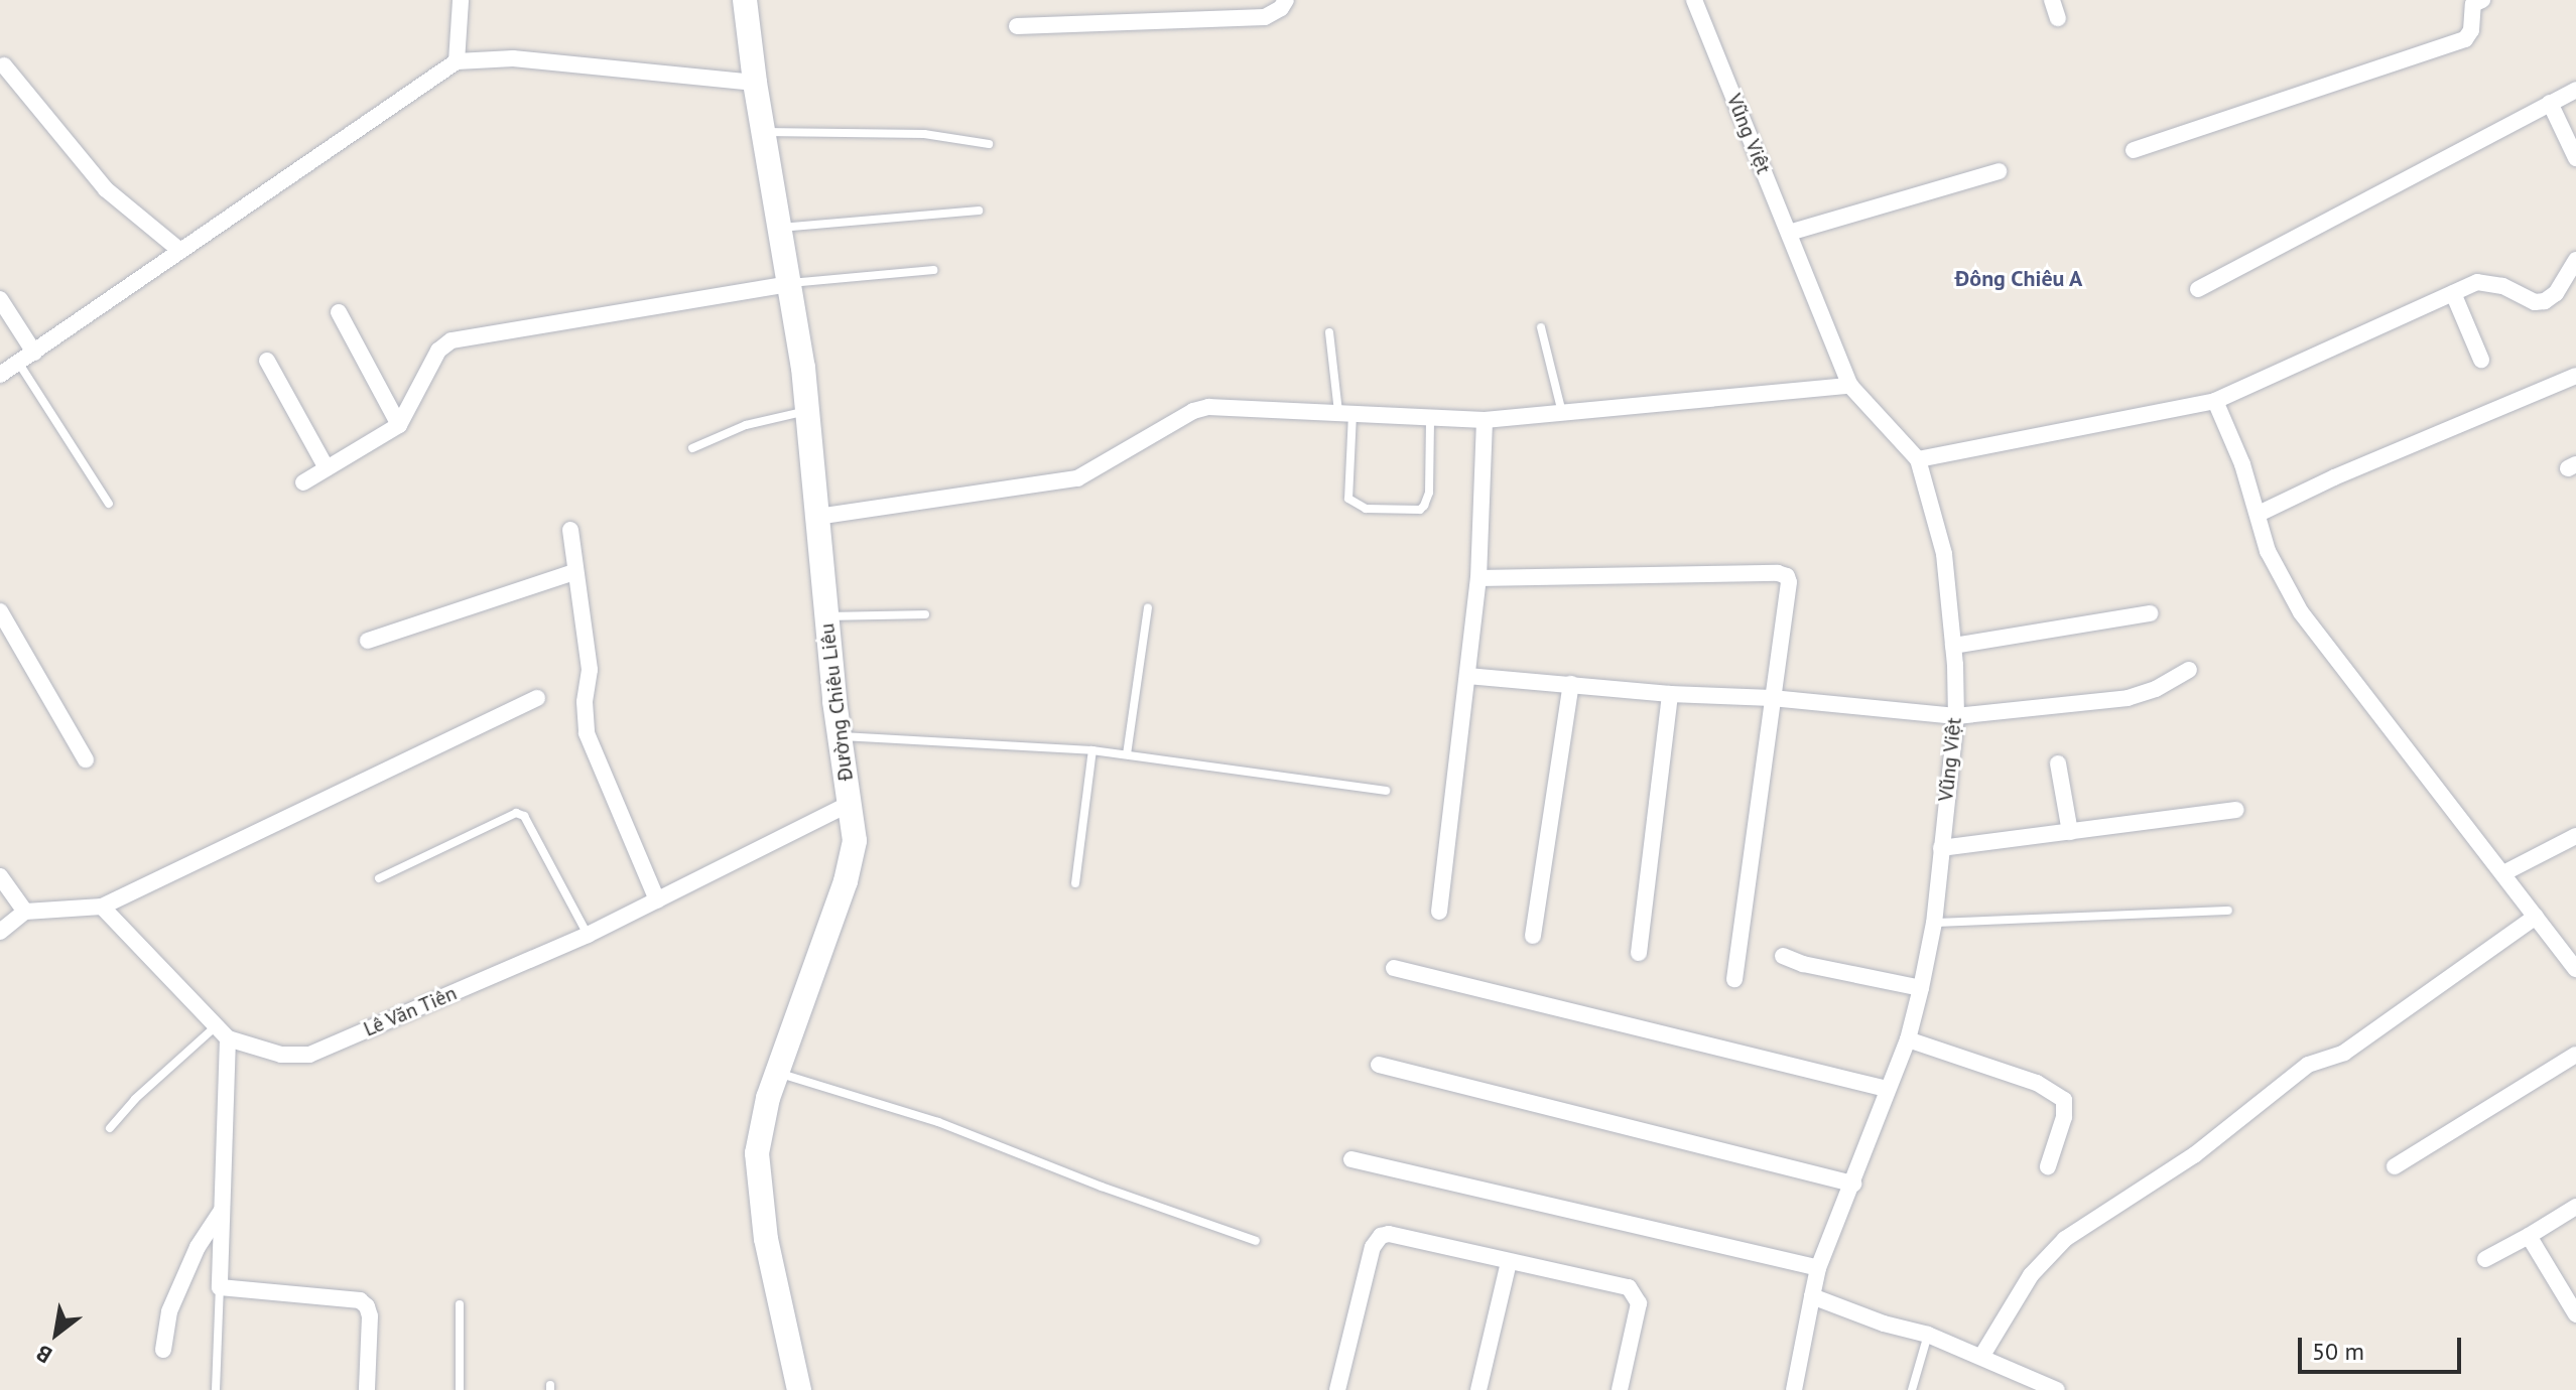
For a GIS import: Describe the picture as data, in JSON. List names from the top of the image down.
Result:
{
  "streets": {
    "street": ["Vũng Việt", "Đường Chiêu Liêu", "Lê Văn Tiên"]
  },
  "crossings": [
    ["Đường Chiêu Liêu", "Lê Văn Tiên"]
  ],
  "districts": ["Đông Chiêu A"],
  "scale_bar": "50 m",
  "north": "bottom left"
}
